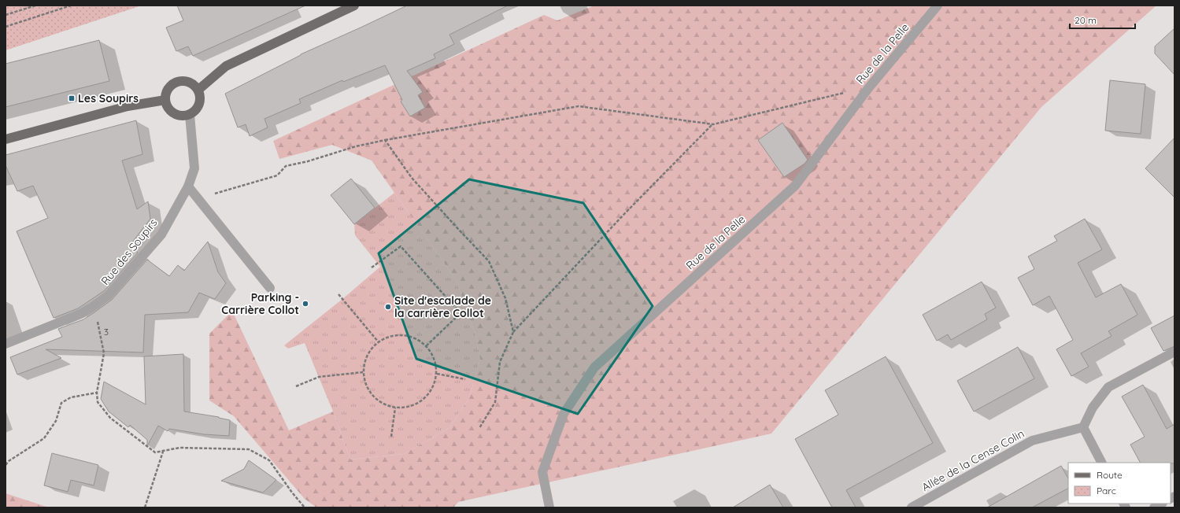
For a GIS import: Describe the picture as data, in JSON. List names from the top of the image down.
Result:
{
  "streets": {
    "street": ["Rue de la Pelle", "Rue des Soupirs", "Allée de la Cense Colin"]
  },
  "places": {
    "transit": ["Les Soupirs"],
    "other": ["Parking - Carrière Collot", "Site d'escalade de la carrière Collot"]
  },
  "house_numbers": ["3"],
  "legend": ["Route", "Parc"],
  "scale_bar": "20 m"
}
